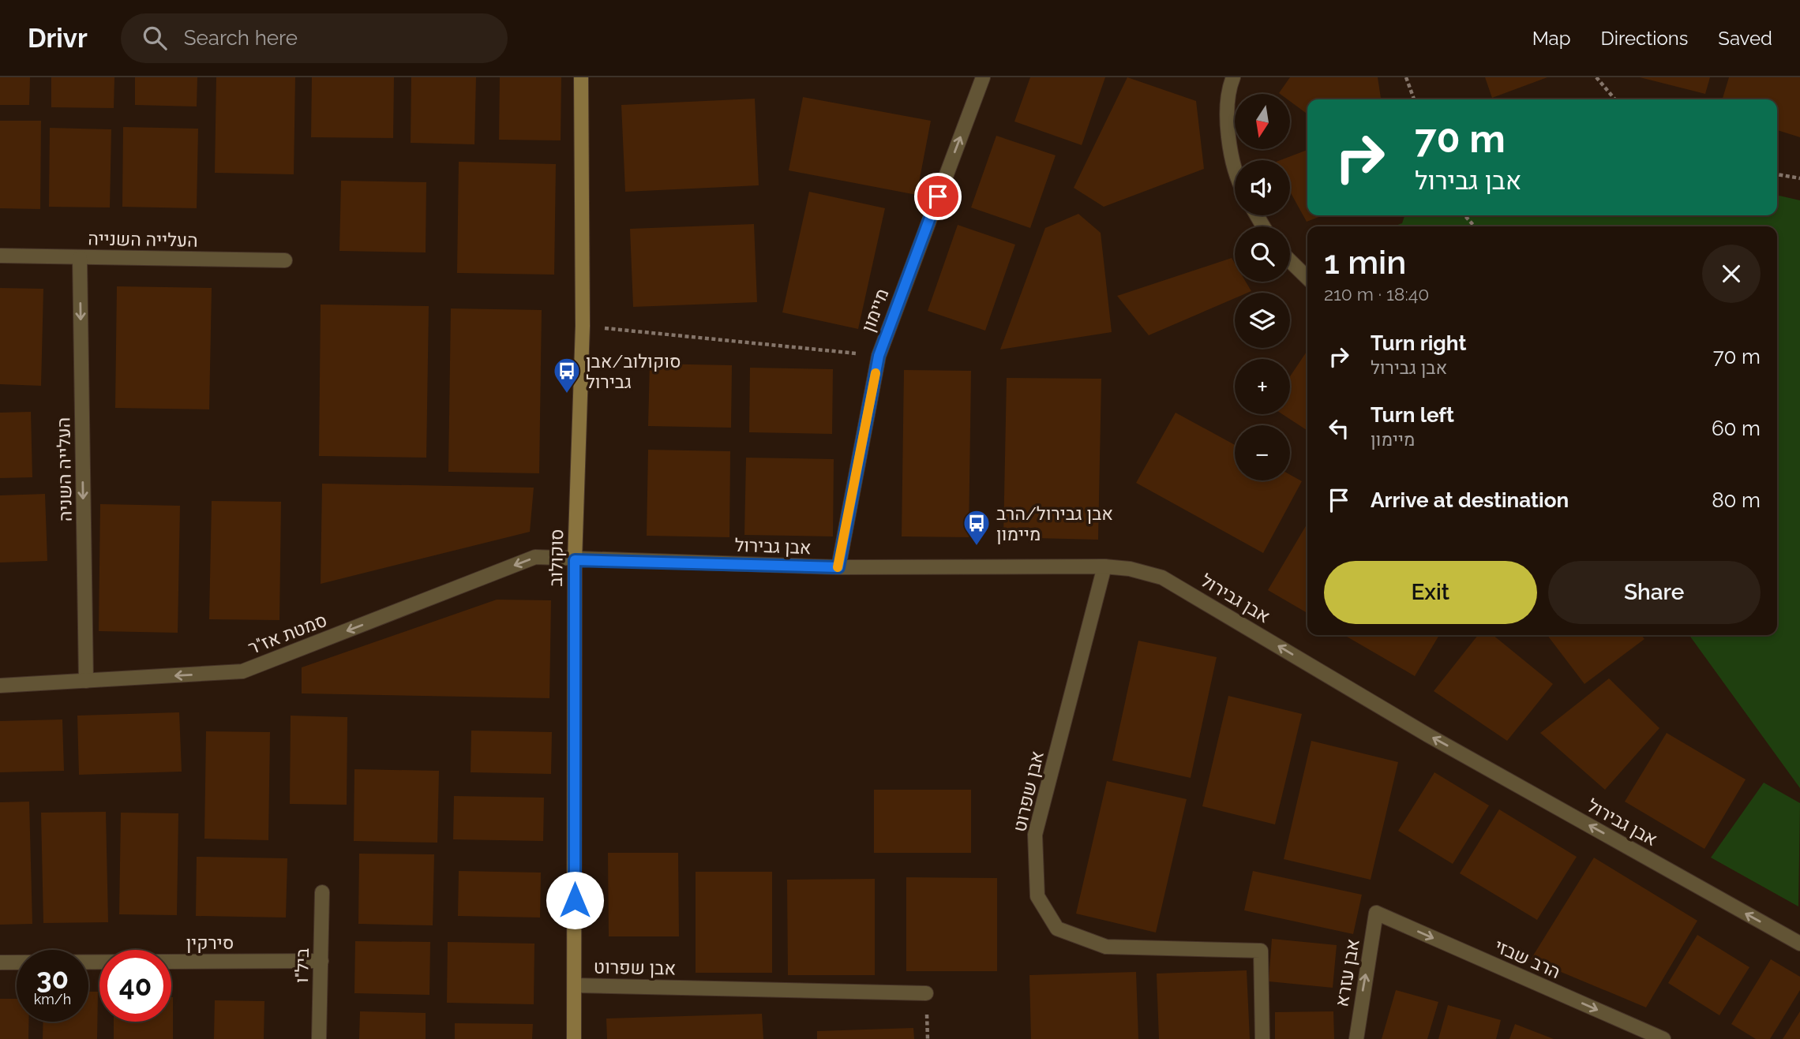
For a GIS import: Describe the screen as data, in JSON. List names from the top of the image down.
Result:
{
  "streets": {
    "street": [
      "העלייה השנייה",
      "מיימון",
      "העלייה השניה",
      "אבן גבירול",
      "סוקולוב",
      "סמטת אז\"ר",
      "אבן שפרוט",
      "סירקין",
      "הרב שבזי",
      "ביל\"ו",
      "אבן עזרא"
    ]
  },
  "crossings": [
    ["העלייה השנייה", "העלייה השניה"],
    ["מיימון", "אבן גבירול"],
    ["העלייה השניה", "סמטת אז\"ר"],
    ["אבן גבירול", "סוקולוב"],
    ["אבן גבירול", "סמטת אז\"ר"],
    ["אבן גבירול", "אבן שפרוט"],
    ["סוקולוב", "סמטת אז\"ר"],
    ["סוקולוב", "אבן שפרוט"],
    ["סירקין", "ביל\"ו"],
    ["הרב שבזי", "אבן עזרא"]
  ],
  "one_way": [
    "מיימון",
    "העלייה השניה",
    "אבן גבירול",
    "סמטת אז\"ר",
    "הרב שבזי",
    "אבן עזרא"
  ],
  "places": {
    "bus stop": ["סוקולוב/אבן גבירול", "אבן גבירול/הרב מיימון"]
  },
  "north": "bottom",
  "page": {
    "header": "Drivr",
    "search": "Search here",
    "nav": ["Map", "Directions", "Saved"],
    "map_buttons": ["+", "−"],
    "turn": ["70 m", "אבן גבירול"],
    "heading": ["1 min", "210 m · 18:40"],
    "list": [
      {
        "name": "Turn right",
        "note": "אבן גבירול",
        "value": "70 m"
      },
      {
        "name": "Turn left",
        "note": "מיימון",
        "value": "60 m"
      },
      {
        "name": "Arrive at destination",
        "value": "80 m"
      }
    ],
    "buttons": ["Exit", "Share"],
    "speed": "30 km/h",
    "limit": "40"
  }
}
